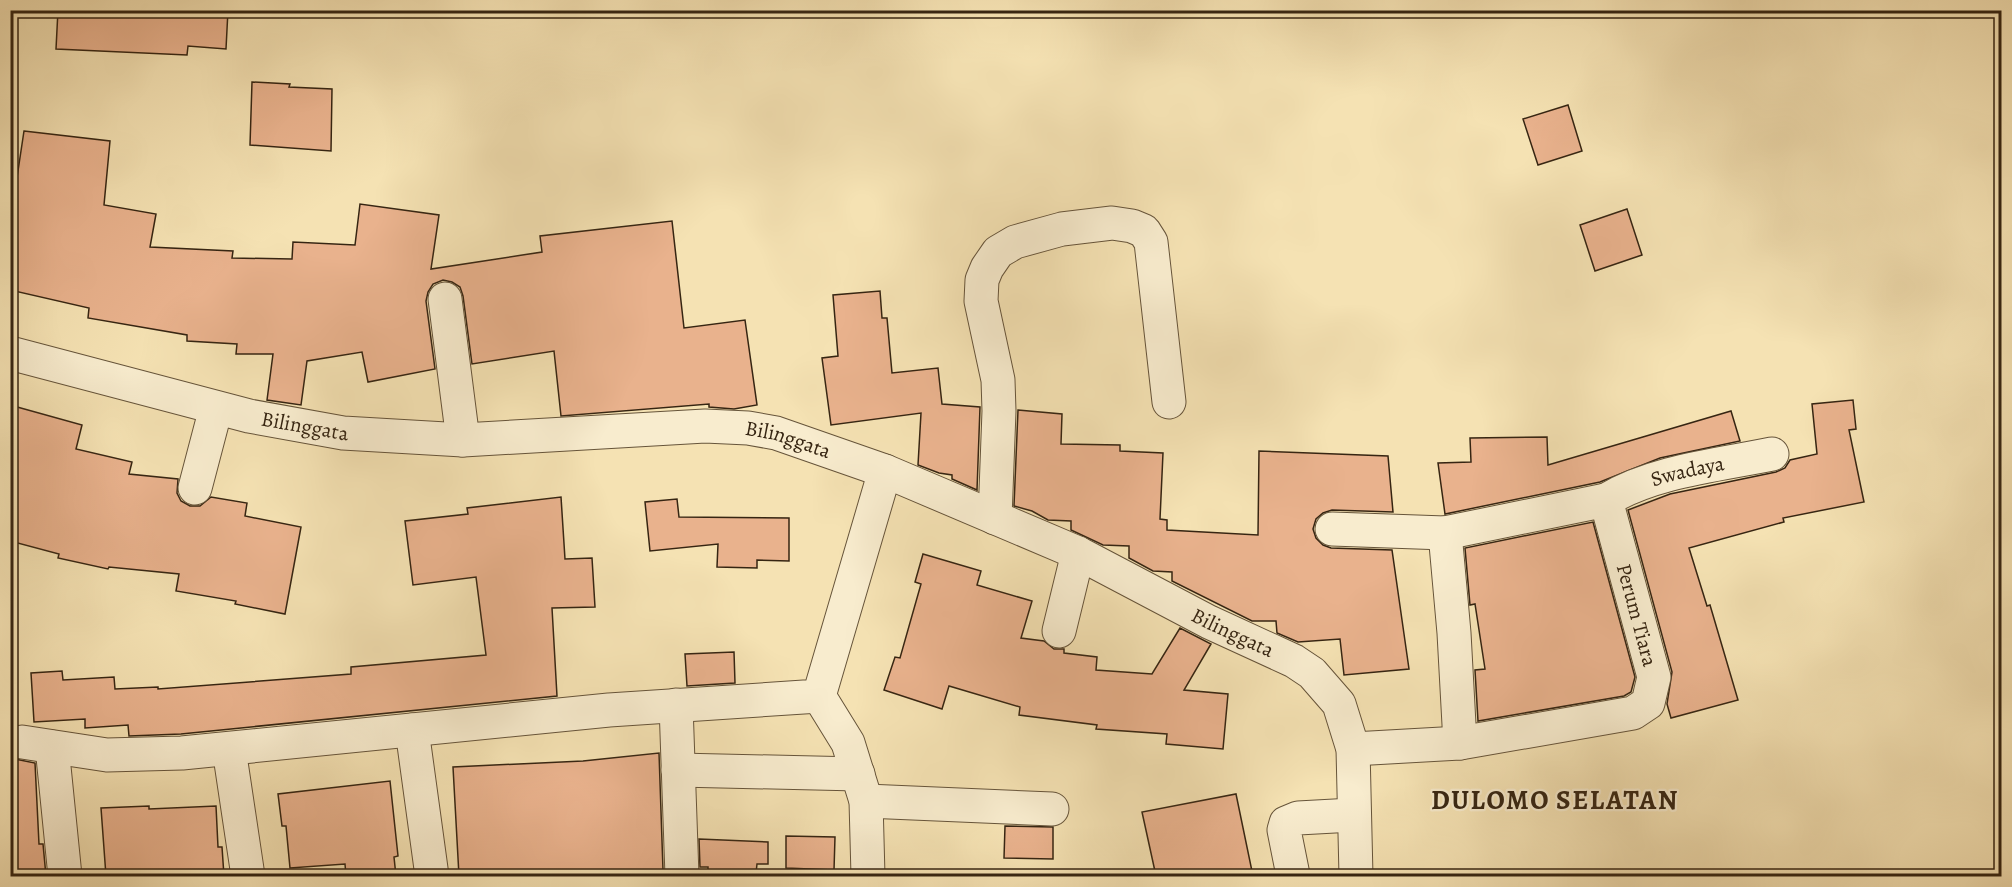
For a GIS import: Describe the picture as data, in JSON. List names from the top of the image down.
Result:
{
  "streets": {
    "street": ["Bilinggata", "Swadaya", "Perum Tiara"]
  },
  "crossings": [
    ["Bilinggata", "Perum Tiara"],
    ["Swadaya", "Perum Tiara"]
  ],
  "districts": ["DULOMO SELATAN"]
}
